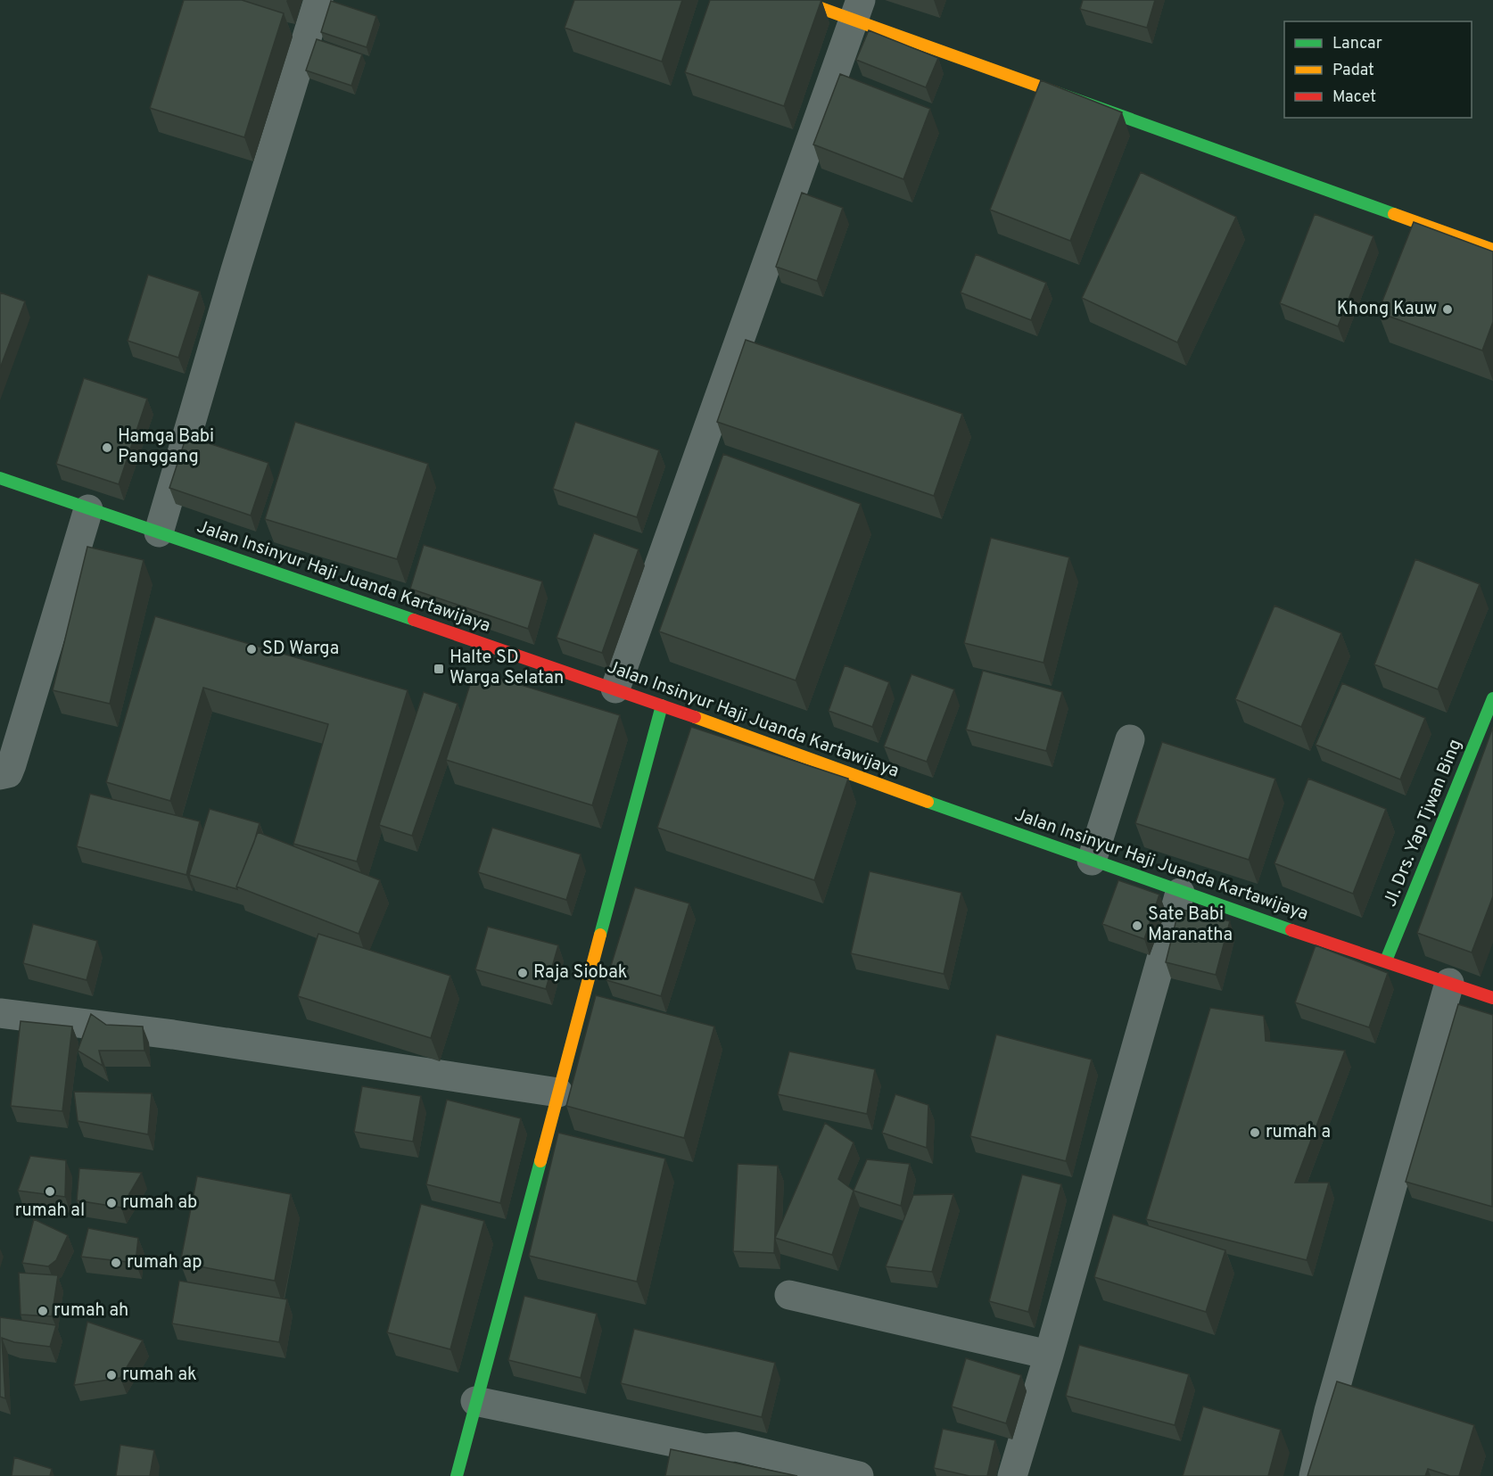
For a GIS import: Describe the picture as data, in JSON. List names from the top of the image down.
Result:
{
  "streets": {
    "street": ["Jalan Insinyur Haji Juanda Kartawijaya", "Jl. Drs. Yap Tjwan Bing"]
  },
  "crossings": [
    ["Jalan Insinyur Haji Juanda Kartawijaya", "Jl. Drs. Yap Tjwan Bing"]
  ],
  "places": {
    "other": [
      "Khong Kauw",
      "Hamga Babi Panggang",
      "SD Warga",
      "Sate Babi Maranatha",
      "Raja Siobak",
      "rumah a",
      "rumah al",
      "rumah ab",
      "rumah ap",
      "rumah ah",
      "rumah ak"
    ],
    "transit": ["Halte SD Warga Selatan"]
  },
  "legend": ["Lancar", "Padat", "Macet"]
}
